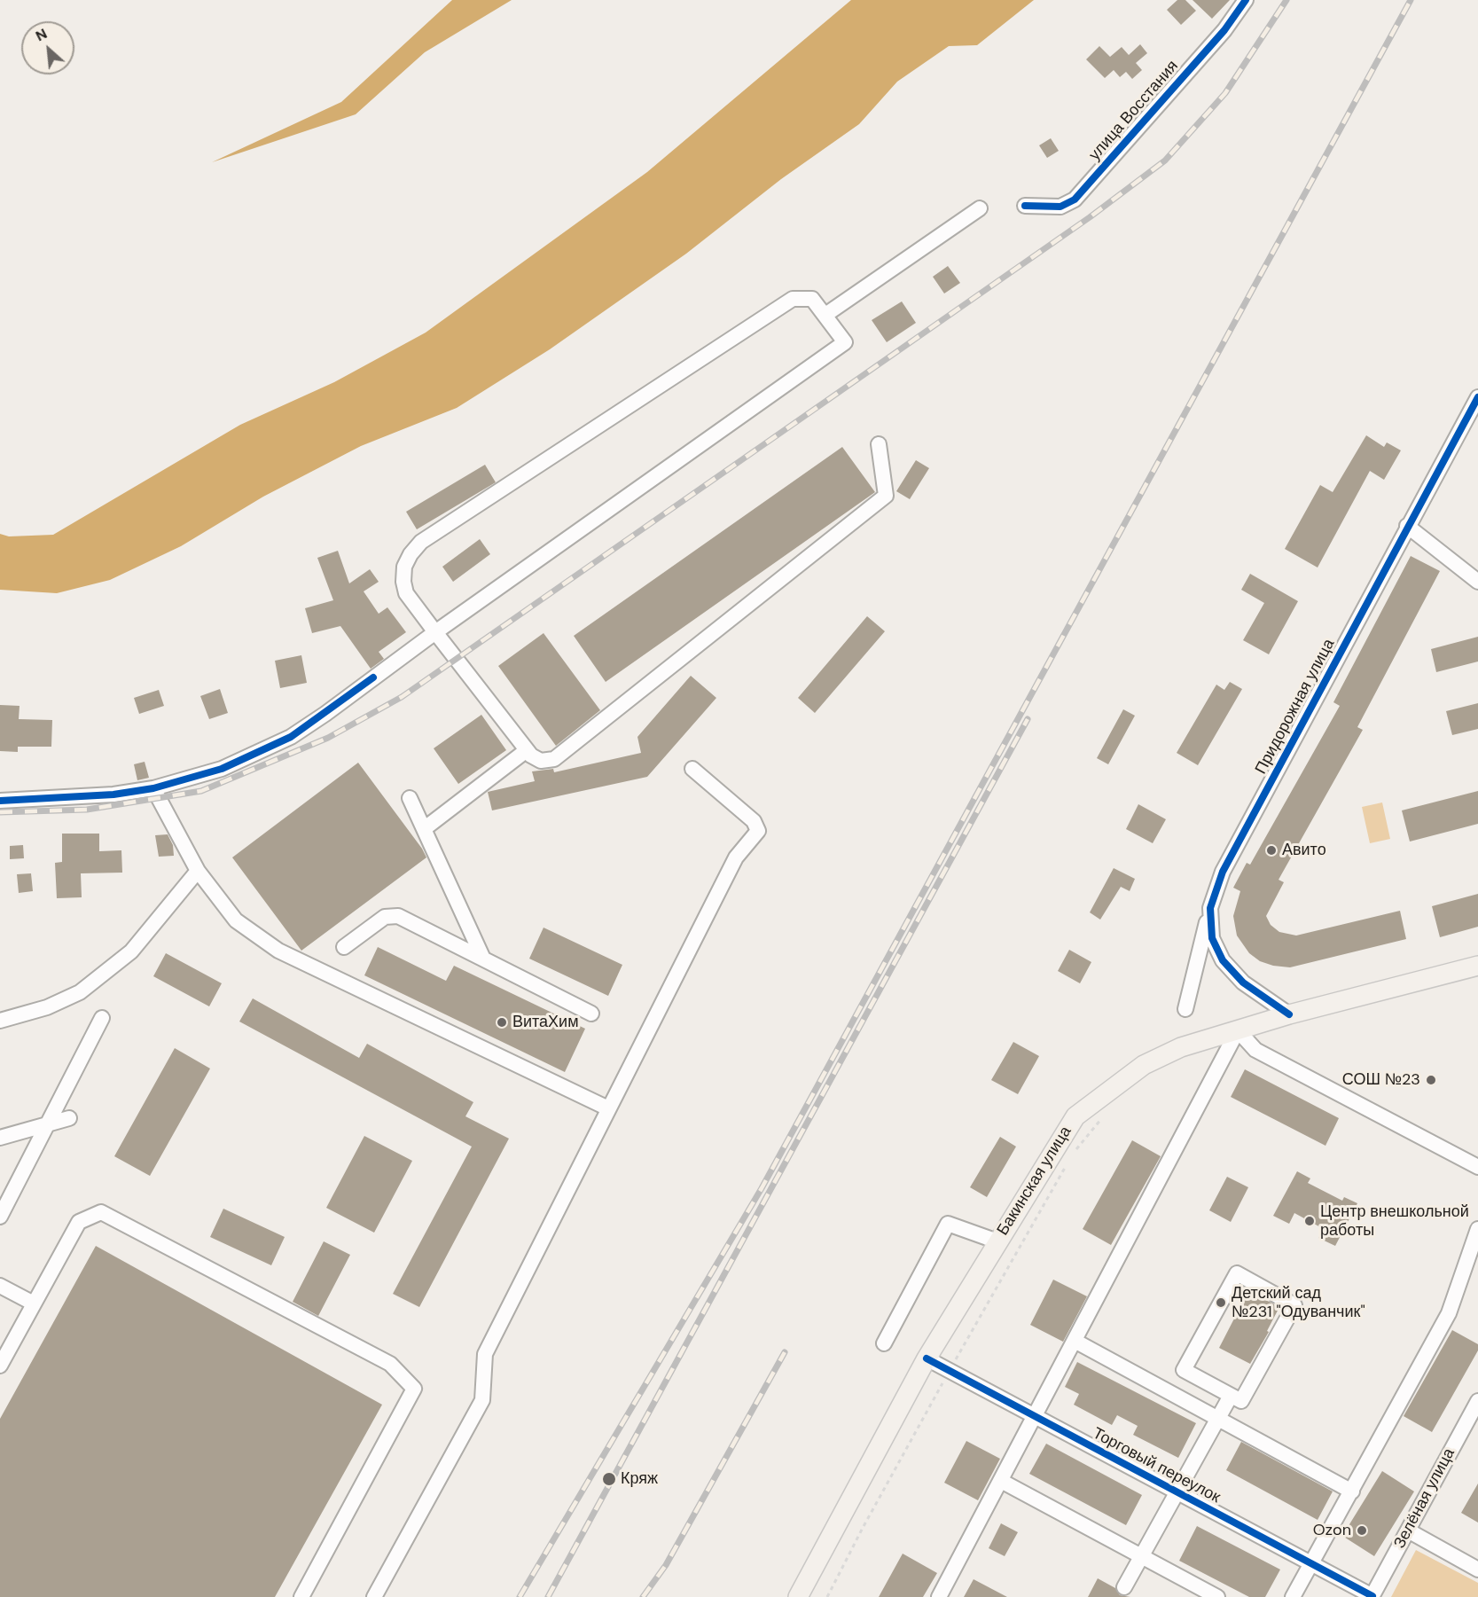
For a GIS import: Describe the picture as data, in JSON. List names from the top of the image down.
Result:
{
  "streets": {
    "main road": ["Бакинская улица"],
    "street": [
      "улица Восстания",
      "Придорожная улица",
      "Торговый переулок",
      "Зелёная улица"
    ]
  },
  "crossings": [
    ["Придорожная улица", "Бакинская улица"],
    ["Бакинская улица", "Торговый переулок"],
    ["Торговый переулок", "Зелёная улица"]
  ],
  "places": [
    "Авито",
    "ВитаХим",
    "СОШ №23",
    "Центр внешкольной работы",
    "Детский сад №231 \"Одуванчик\"",
    "Кряж",
    "Ozon"
  ],
  "north": "top left"
}
